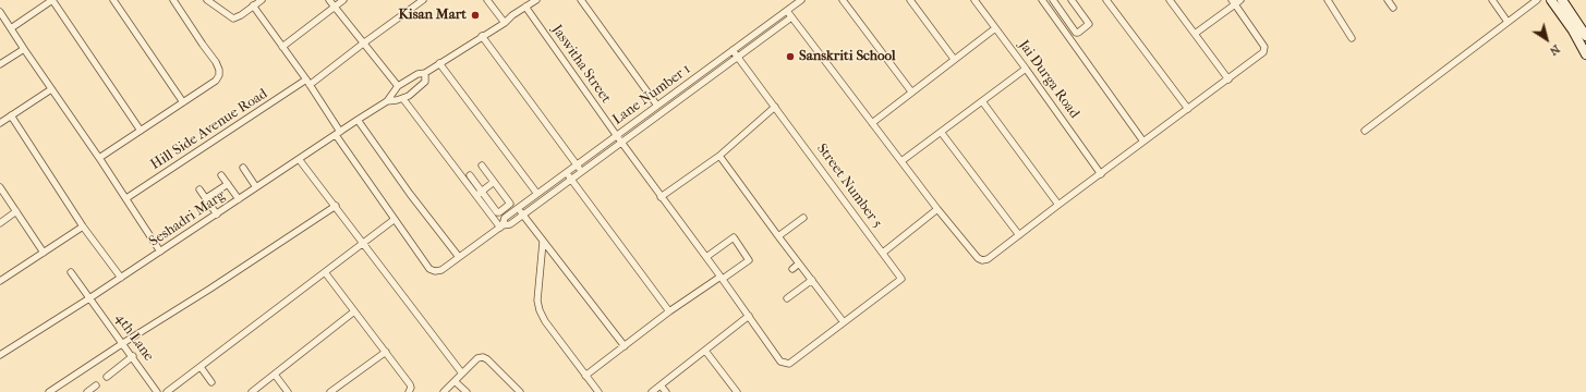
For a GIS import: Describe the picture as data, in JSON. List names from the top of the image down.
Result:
{
  "streets": {
    "street": [
      "Jaswitha Street",
      "Jai Durga Road",
      "Lane Number 1",
      "Hill Side Avenue Road",
      "Street Number 5",
      "Seshadri Marg",
      "4th Lane"
    ]
  },
  "crossings": [
    ["Jaswitha Street", "Lane Number 1"],
    ["Jaswitha Street", "Street Number 5"],
    ["Jaswitha Street", "Seshadri Marg"],
    ["Lane Number 1", "Street Number 5"],
    ["Seshadri Marg", "4th Lane"]
  ],
  "places": ["Kisan Mart", "Sanskriti School"],
  "north": "bottom right"
}
